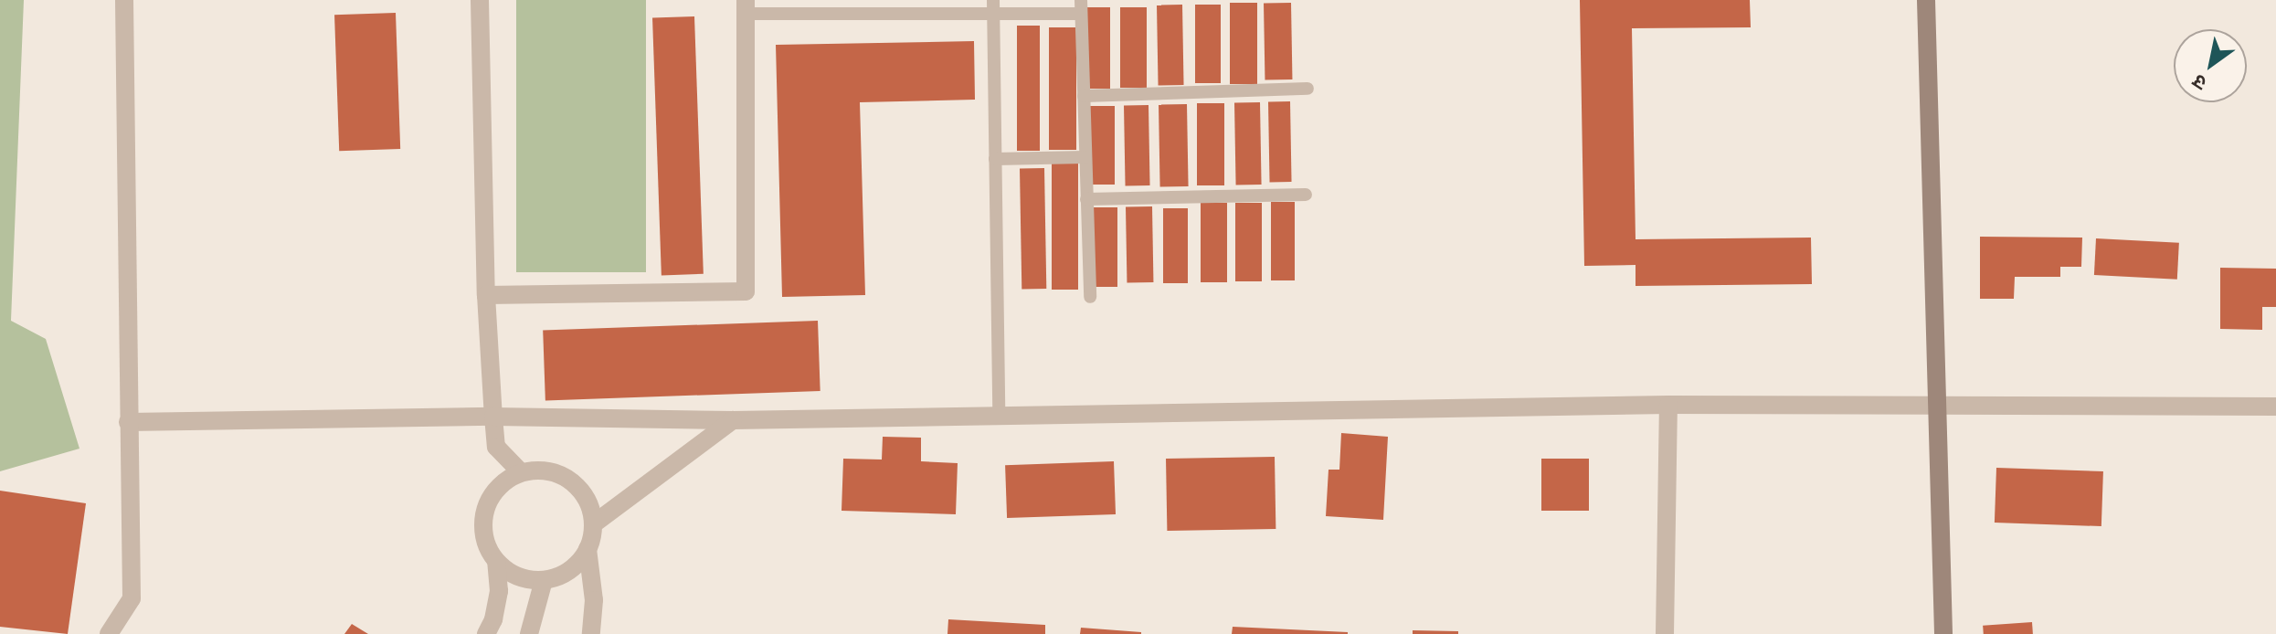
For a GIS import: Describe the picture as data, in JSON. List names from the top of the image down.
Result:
{
  "north": "bottom left"
}
